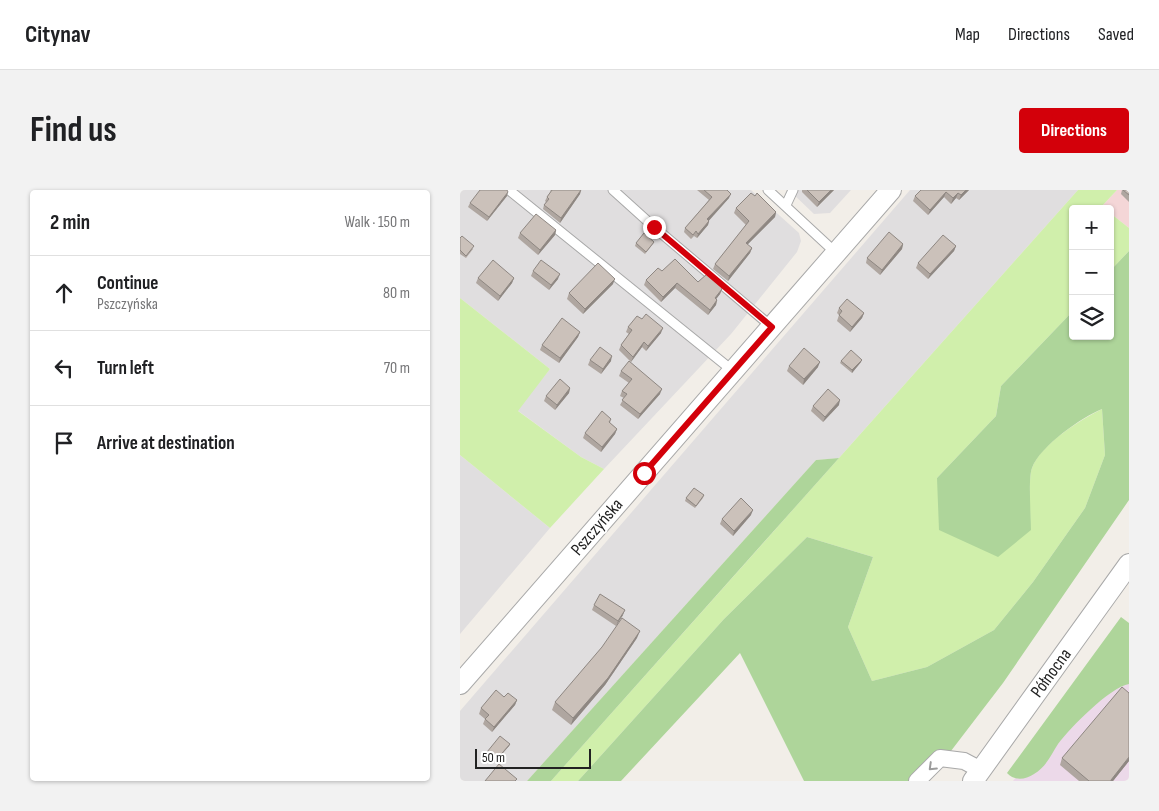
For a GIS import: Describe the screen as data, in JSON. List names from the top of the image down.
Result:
{
  "streets": {
    "street": ["Pszczyńska", "Północna"]
  },
  "scale_bar": "50 m",
  "page": {
    "header": "Citynav",
    "nav": ["Map", "Directions", "Saved"],
    "buttons": "Directions",
    "title": "Find us",
    "heading": ["2 min", "Walk · 150 m"],
    "map_buttons": ["+", "−"],
    "list": [
      ["Continue", "Pszczyńska", "80 m"],
      ["Turn left", "70 m"],
      "Arrive at destination"
    ],
    "scale": "50 m"
  }
}
